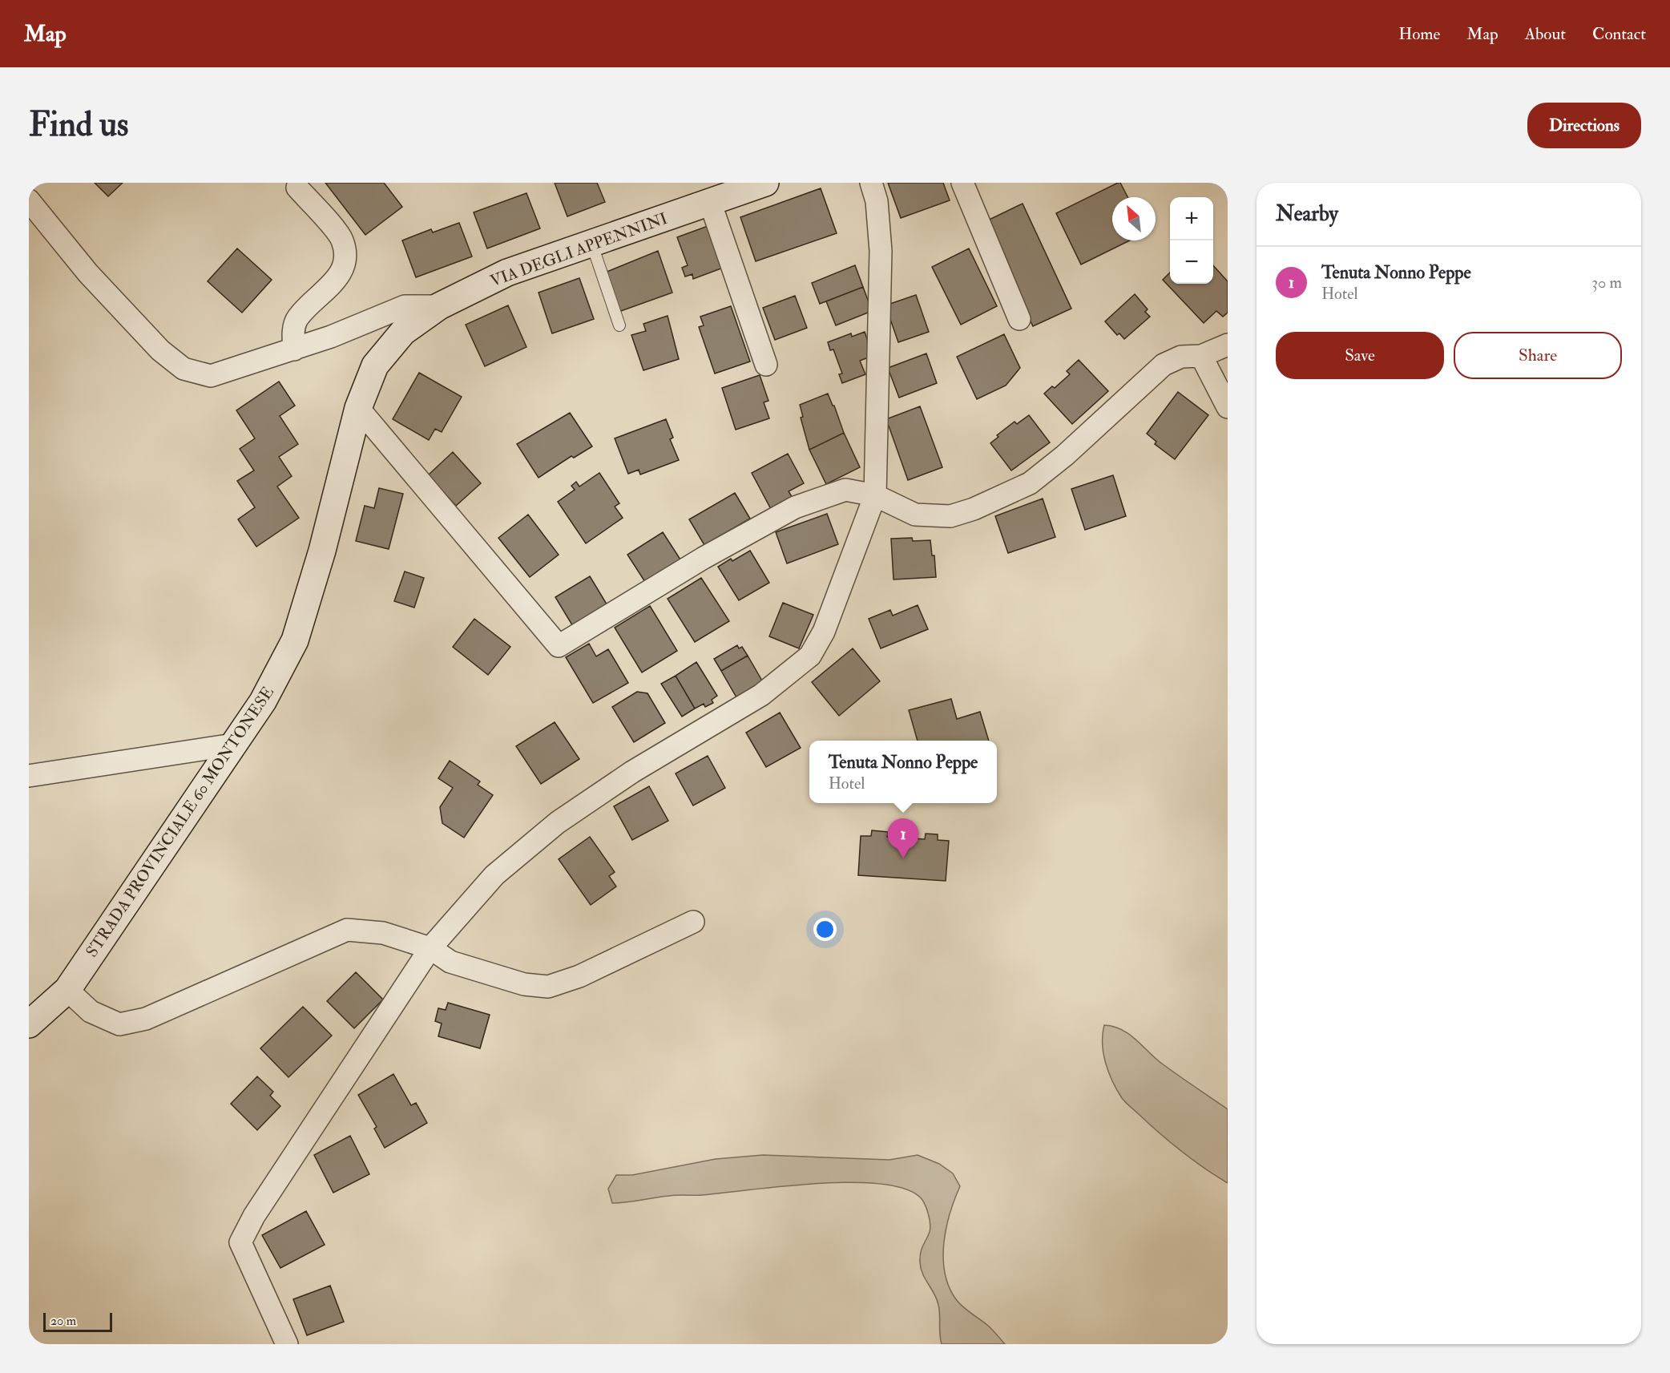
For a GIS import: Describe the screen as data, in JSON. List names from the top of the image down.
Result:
{
  "streets": {
    "street": ["VIA DEGLI APPENNINI", "STRADA PROVINCIALE 60 MONTONESE"]
  },
  "crossings": [
    ["VIA DEGLI APPENNINI", "STRADA PROVINCIALE 60 MONTONESE"]
  ],
  "scale_bar": "20 m",
  "north": "top left",
  "page": {
    "header": "Map",
    "nav": [
      "Home",
      "Map",
      "About",
      "Contact"
    ],
    "buttons": [
      "Directions",
      ["Save", "Share"]
    ],
    "title": "Find us",
    "heading": "Nearby",
    "map_buttons": ["+", "−"],
    "list": [
      {
        "mark": "1",
        "name": "Tenuta Nonno Peppe",
        "note": "Hotel",
        "value": "30 m"
      }
    ],
    "popup": ["Tenuta Nonno Peppe", "Hotel"],
    "pins": "1",
    "scale": "20 m"
  }
}
